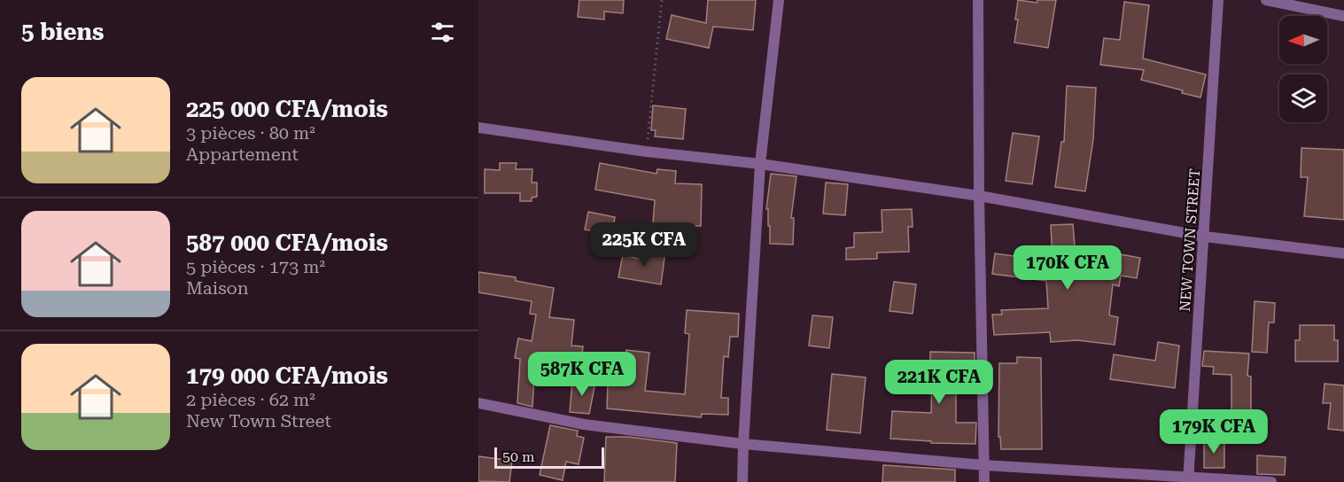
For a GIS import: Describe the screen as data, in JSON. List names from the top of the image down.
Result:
{
  "streets": {
    "street": ["NEW TOWN STREET"]
  },
  "scale_bar": "50 m",
  "north": "left",
  "page": {
    "heading": "5 biens",
    "list": [
      {
        "name": "225 000 CFA/mois",
        "note": "3 pièces · 80 m² · Appartement"
      },
      {
        "name": "587 000 CFA/mois",
        "note": "5 pièces · 173 m² · Maison"
      },
      {
        "name": "179 000 CFA/mois",
        "note": "2 pièces · 62 m² · New Town Street"
      }
    ],
    "price": [
      "225K CFA",
      "170K CFA",
      "587K CFA",
      "221K CFA",
      "179K CFA"
    ],
    "scale": "50 m"
  }
}
